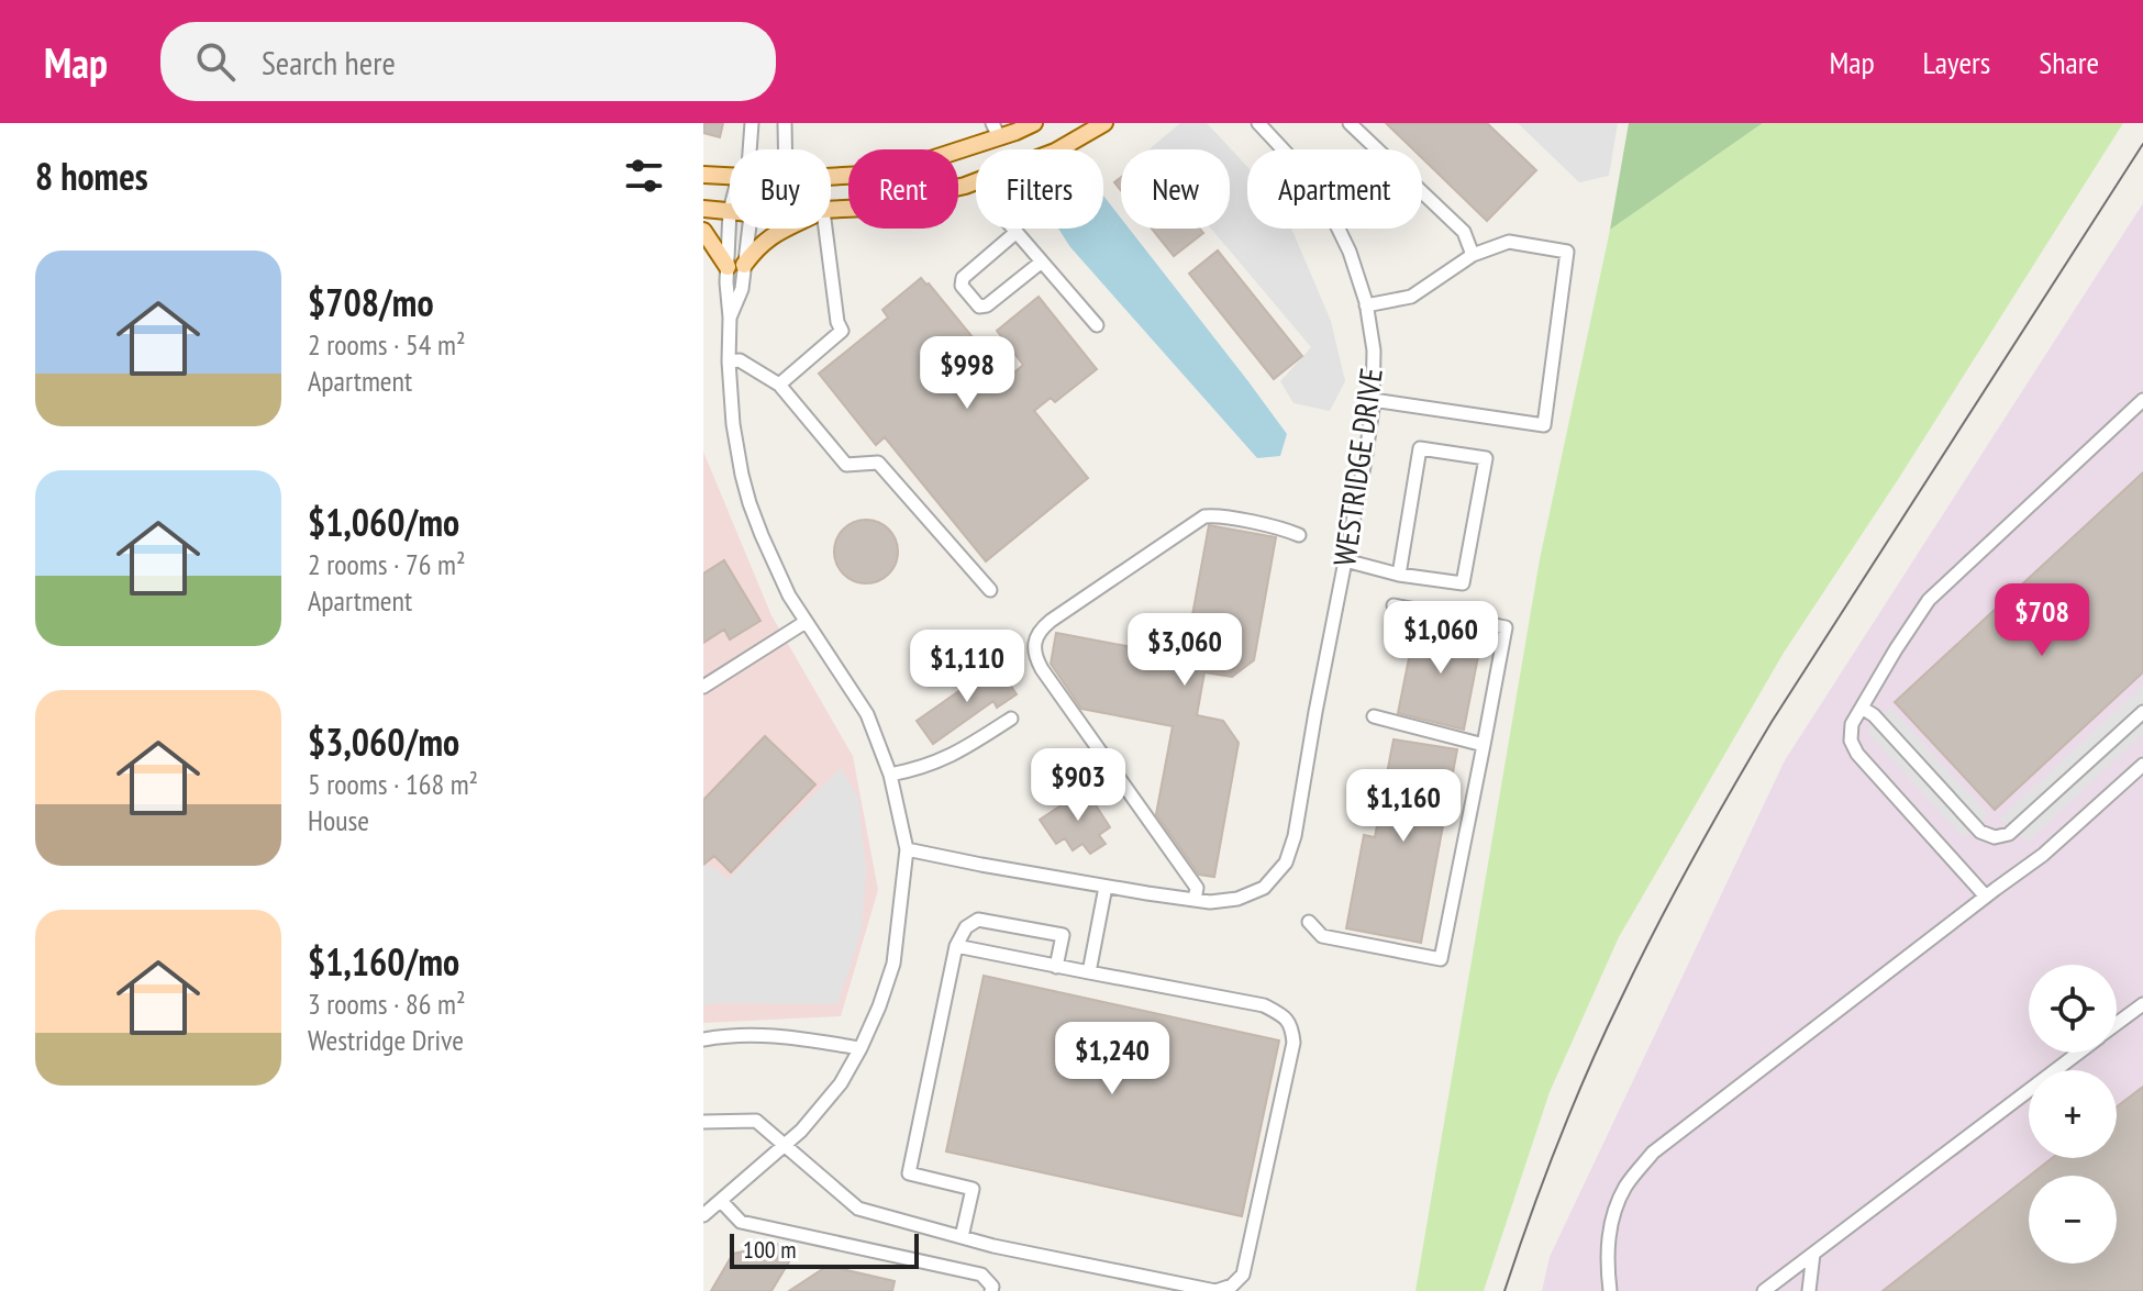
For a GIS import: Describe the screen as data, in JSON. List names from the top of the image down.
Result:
{
  "streets": {
    "street": ["WESTRIDGE DRIVE"]
  },
  "scale_bar": "100 m",
  "page": {
    "header": "Map",
    "search": "Search here",
    "nav": ["Map", "Layers", "Share"],
    "heading": "8 homes",
    "chip": [
      "Buy",
      "Rent",
      "Filters",
      "New",
      "Apartment"
    ],
    "list": [
      {
        "name": "$708/mo",
        "note": "2 rooms · 54 m² · Apartment"
      },
      {
        "name": "$1,060/mo",
        "note": "2 rooms · 76 m² · Apartment"
      },
      {
        "name": "$3,060/mo",
        "note": "5 rooms · 168 m² · House"
      },
      {
        "name": "$1,160/mo",
        "note": "3 rooms · 86 m² · Westridge Drive"
      }
    ],
    "price": [
      "$998",
      "$708",
      "$1,060",
      "$3,060",
      "$1,110",
      "$903",
      "$1,160",
      "$1,240"
    ],
    "map_buttons": ["+", "−"],
    "scale": "100 m"
  }
}
